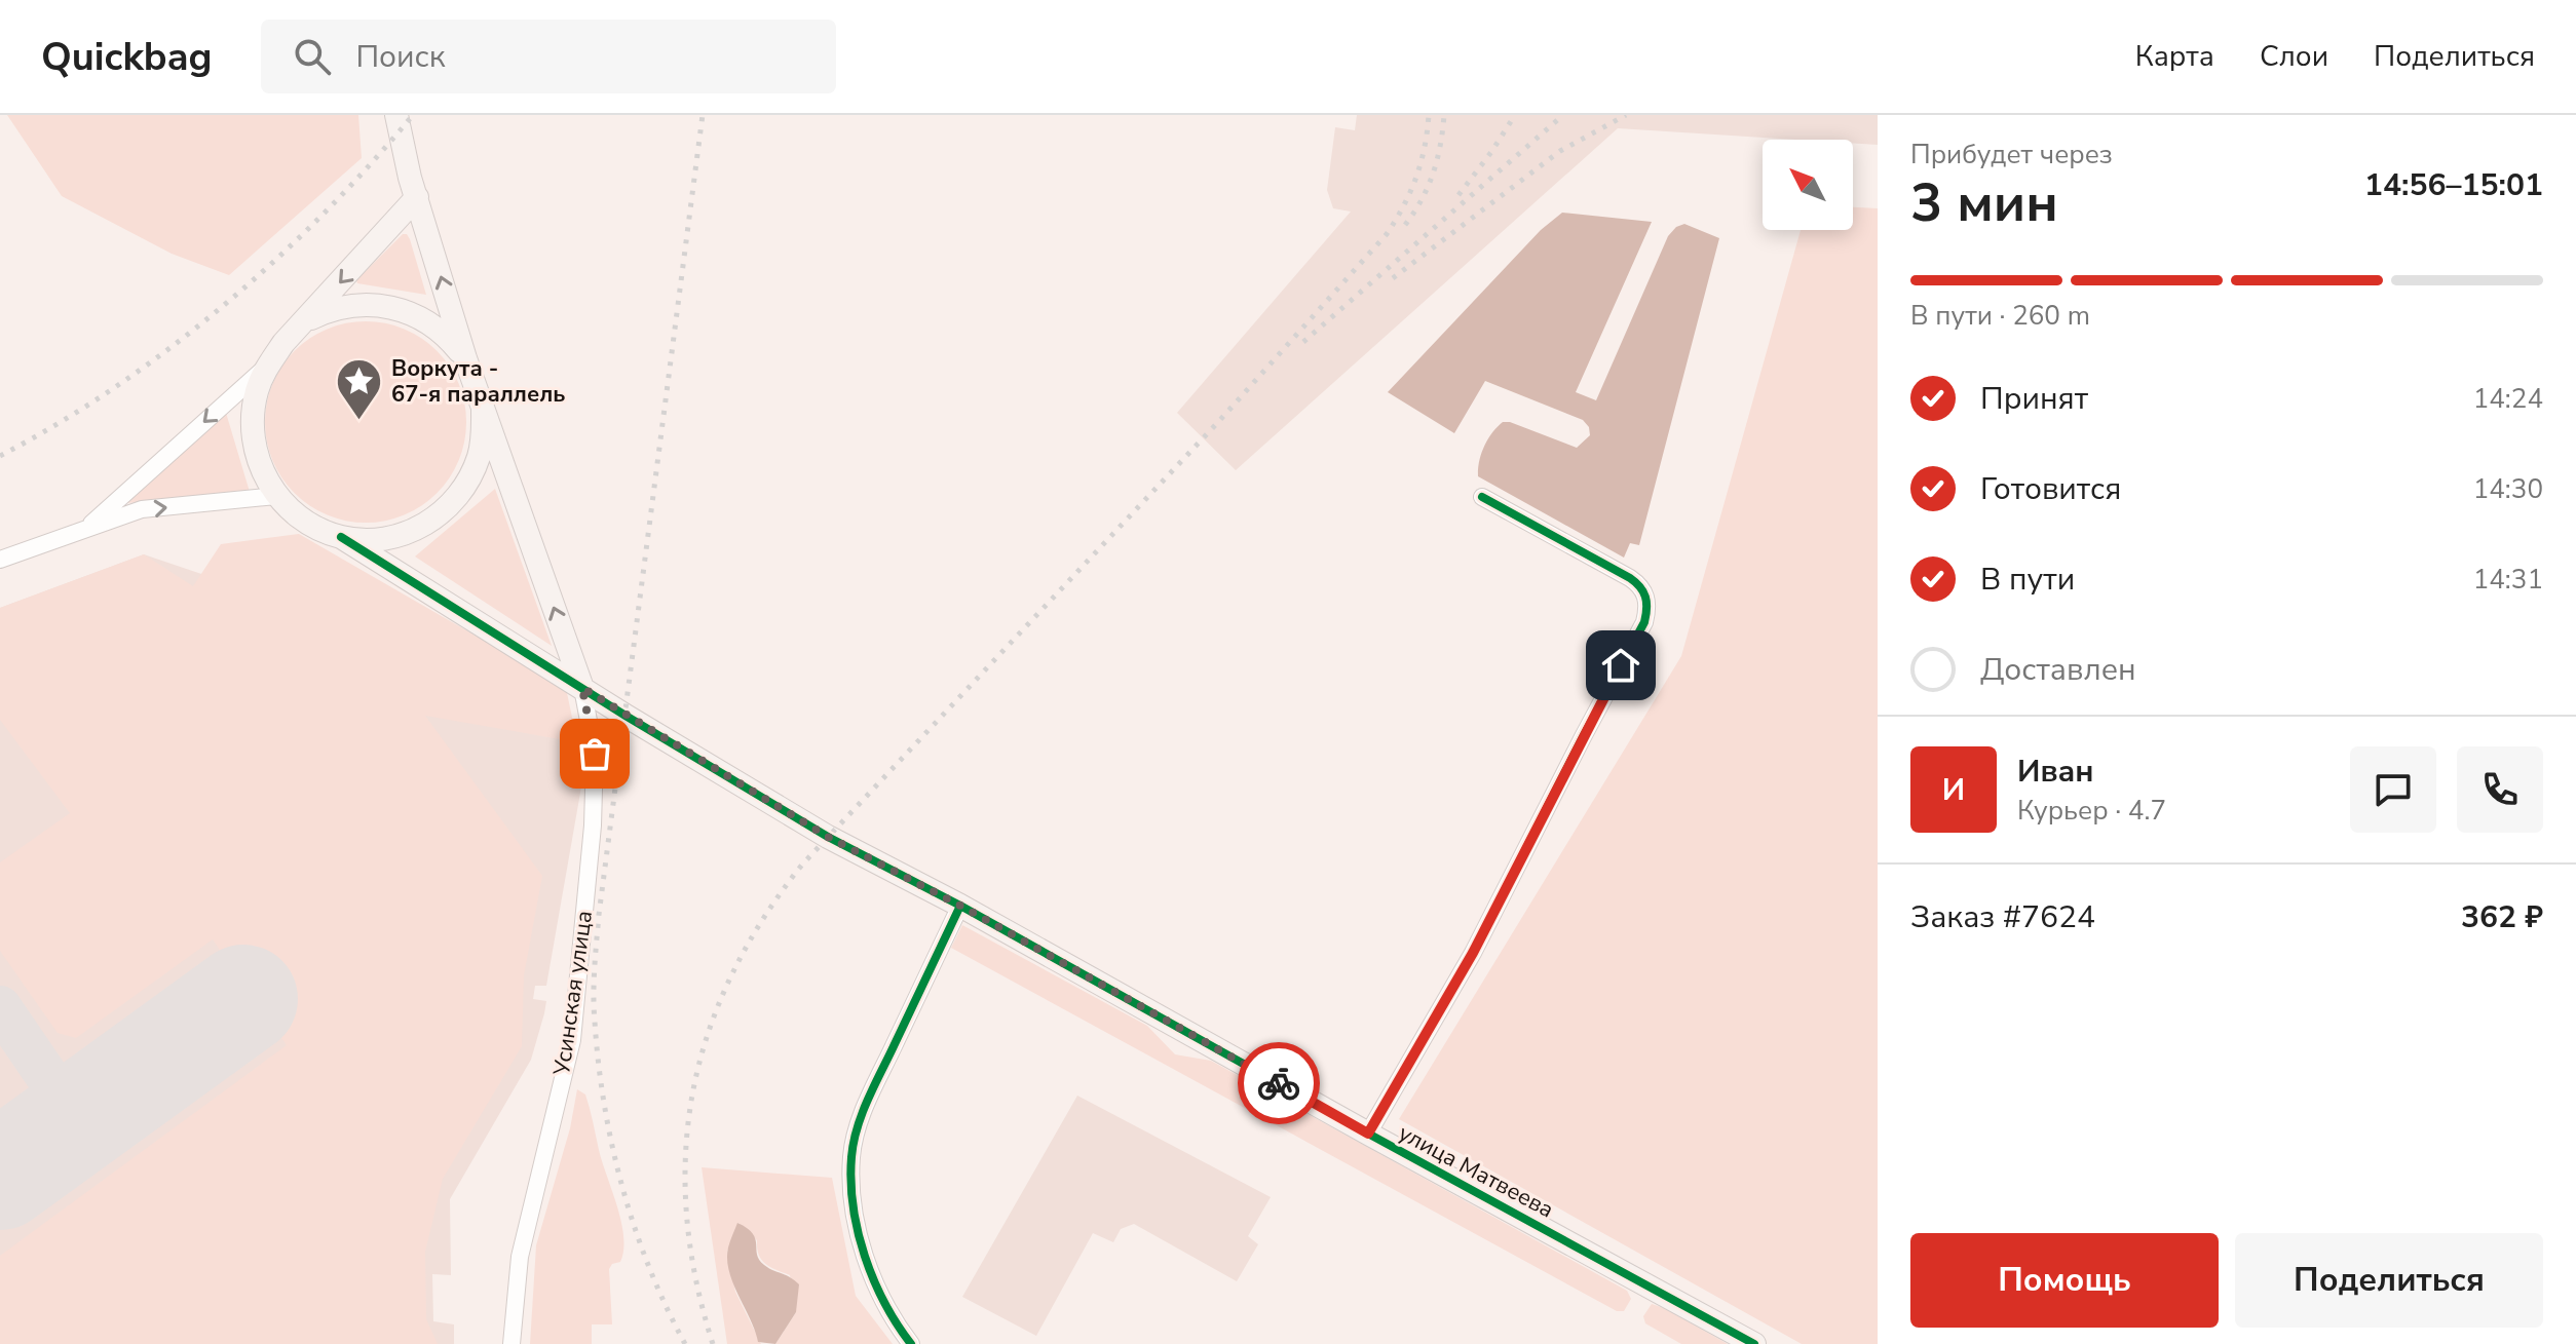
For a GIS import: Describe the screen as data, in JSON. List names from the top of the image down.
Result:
{
  "streets": {
    "street": ["Усинская улица", "улица Матвеева"]
  },
  "crossings": [
    ["Усинская улица", "улица Матвеева"]
  ],
  "places": {
    "place": ["Воркута - 67-я параллель"]
  },
  "north": "top left",
  "page": {
    "header": "Quickbag",
    "search": "Поиск",
    "nav": ["Карта", "Слои", "Поделиться"],
    "heading": ["3 мин", "Прибудет через", "14:56–15:01"],
    "panel": [
      "Иван",
      "Курьер · 4.7",
      "Заказ #7624",
      "362 ₽"
    ],
    "bar": "В пути · 260 m",
    "list": [
      ["Принят", "14:24"],
      ["Готовится", "14:30"],
      ["В пути", "14:31"],
      "Доставлен"
    ],
    "round": "И",
    "buttons": ["Помощь", "Поделиться"]
  }
}
